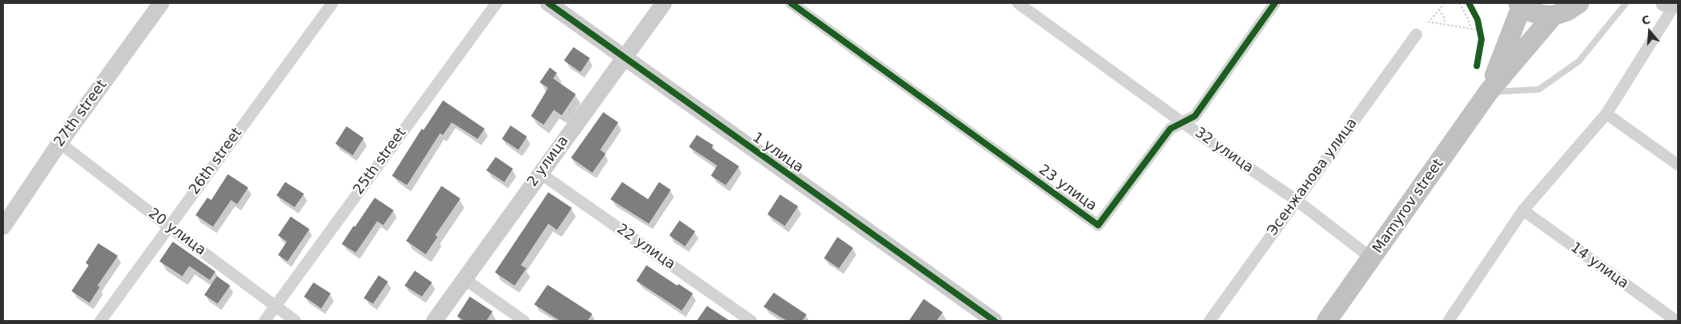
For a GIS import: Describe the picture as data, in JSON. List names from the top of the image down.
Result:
{
  "streets": {
    "highway": ["Mamyrov street"],
    "street": [
      "27th street",
      "32 улица",
      "1 улица",
      "26th street",
      "25th street",
      "2 улица",
      "Эсенжанова улица",
      "23 улица",
      "20 улица",
      "22 улица",
      "14 улица"
    ]
  },
  "crossings": [
    ["27th street", "20 улица"],
    ["32 улица", "Эсенжанова улица"],
    ["32 улица", "23 улица"],
    ["32 улица", "Mamyrov street"],
    ["1 улица", "2 улица"],
    ["26th street", "20 улица"],
    ["25th street", "20 улица"],
    ["2 улица", "22 улица"]
  ],
  "north": "top"
}
